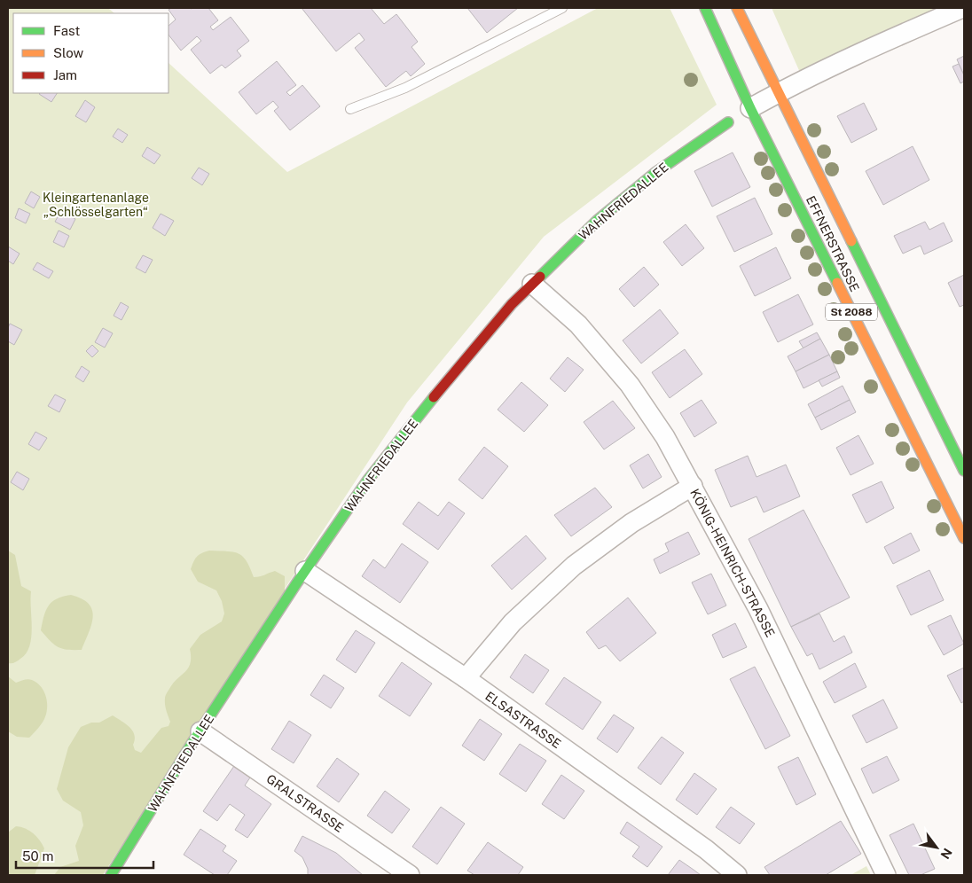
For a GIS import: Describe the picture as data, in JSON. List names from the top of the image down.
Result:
{
  "streets": {
    "main road": ["WAHNFRIEDALLEE", "EFFNERSTRASSE", "St 2088"],
    "street": ["KÖNIG-HEINRICH-STRASSE", "ELSASTRASSE", "GRALSTRASSE"]
  },
  "crossings": [
    ["WAHNFRIEDALLEE", "KÖNIG-HEINRICH-STRASSE"],
    ["WAHNFRIEDALLEE", "ELSASTRASSE"],
    ["WAHNFRIEDALLEE", "GRALSTRASSE"]
  ],
  "parks": ["Kleingartenanlage „Schlösselgarten“"],
  "legend": ["Fast", "Slow", "Jam"],
  "scale_bar": "50 m",
  "north": "bottom right"
}
